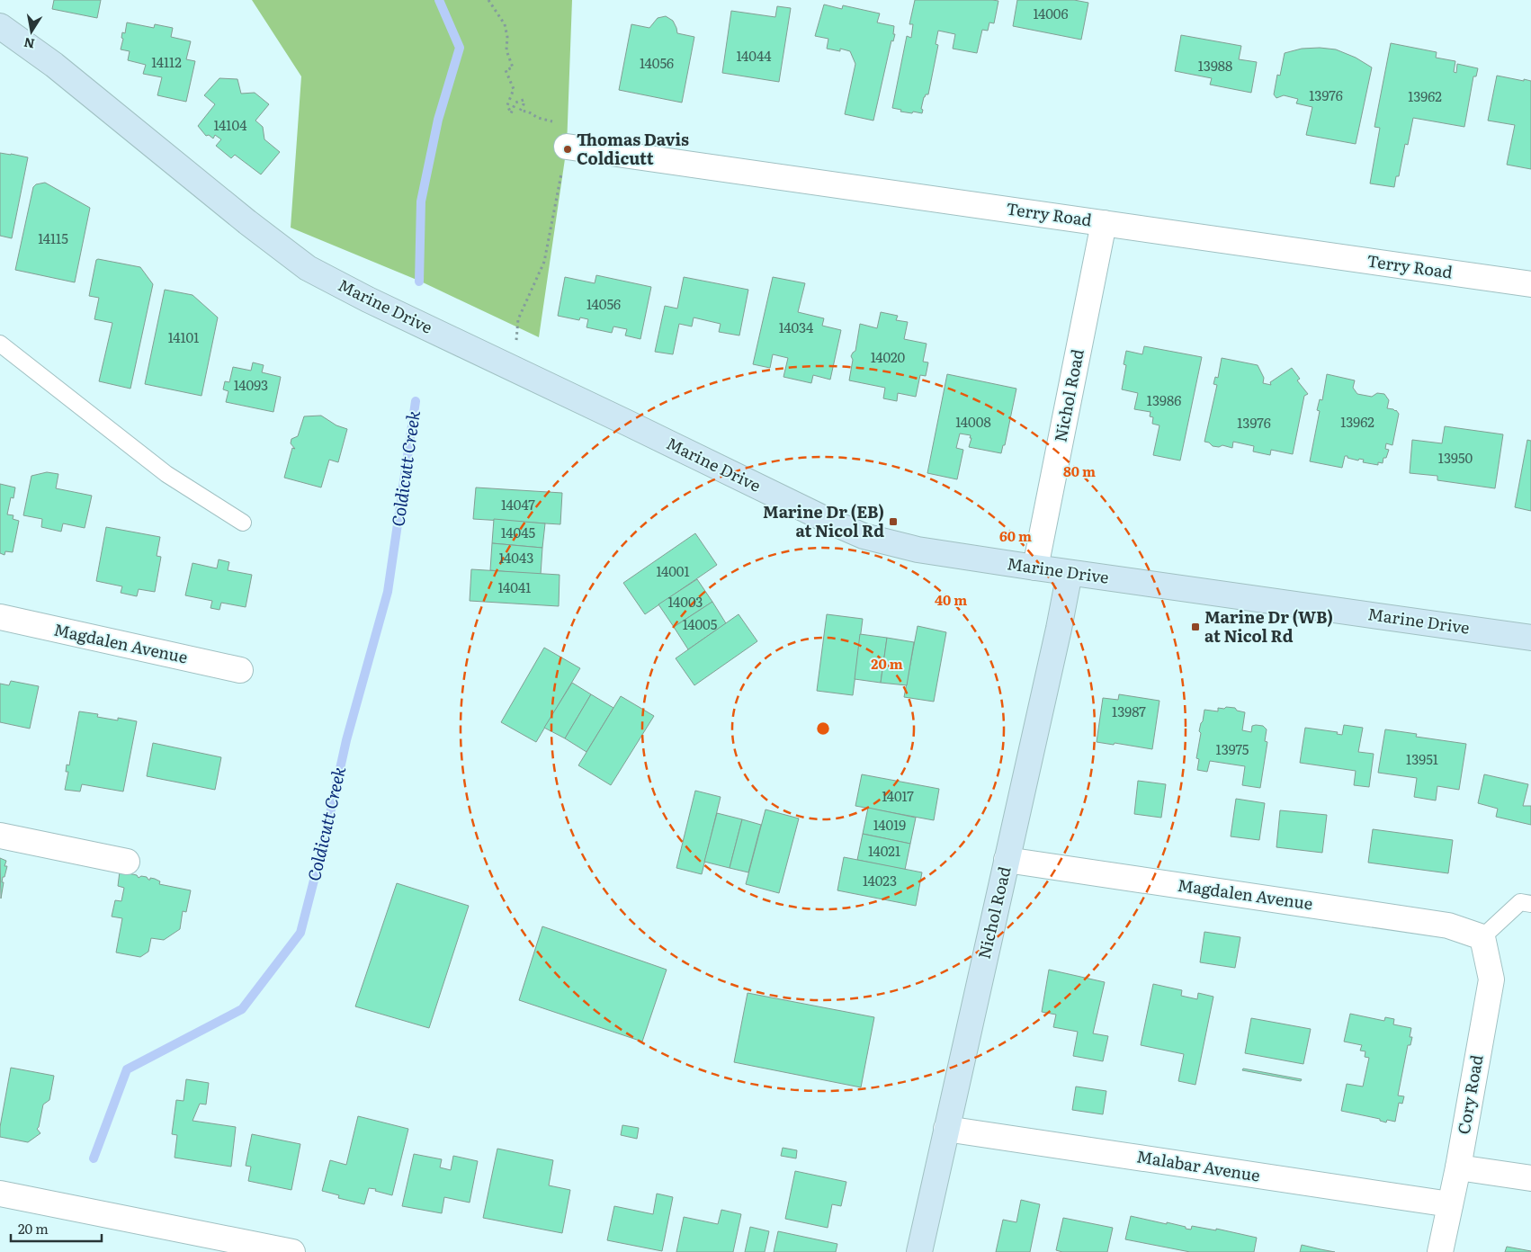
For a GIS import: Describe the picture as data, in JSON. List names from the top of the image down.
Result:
{
  "streets": {
    "street": [
      "Terry Road",
      "Marine Drive",
      "Nichol Road",
      "Magdalen Avenue",
      "Cory Road",
      "Malabar Avenue"
    ]
  },
  "crossings": [
    ["Terry Road", "Nichol Road"],
    ["Marine Drive", "Nichol Road"],
    ["Nichol Road", "Magdalen Avenue"],
    ["Nichol Road", "Malabar Avenue"],
    ["Magdalen Avenue", "Cory Road"],
    ["Cory Road", "Malabar Avenue"]
  ],
  "water": ["Coldicutt Creek"],
  "places": {
    "other": ["Thomas Davis Coldicutt"],
    "transit": ["Marine Dr (EB) at Nicol Rd", "Marine Dr (WB) at Nicol Rd"]
  },
  "house_numbers": [
    "14006",
    "14044",
    "14112",
    "14056",
    "13988",
    "13976",
    "13962",
    "14104",
    "14115",
    "14056",
    "14034",
    "14101",
    "14020",
    "14093",
    "13986",
    "14008",
    "13962",
    "13976",
    "13950",
    "14047",
    "14045",
    "14043",
    "14001",
    "14041",
    "14003",
    "14005",
    "13987",
    "13975",
    "13951",
    "14017",
    "14019",
    "14021",
    "14023"
  ],
  "scale_bar": "20 m",
  "north": "bottom",
  "rings": [
    "80 m",
    "60 m",
    "40 m",
    "20 m"
  ]
}
